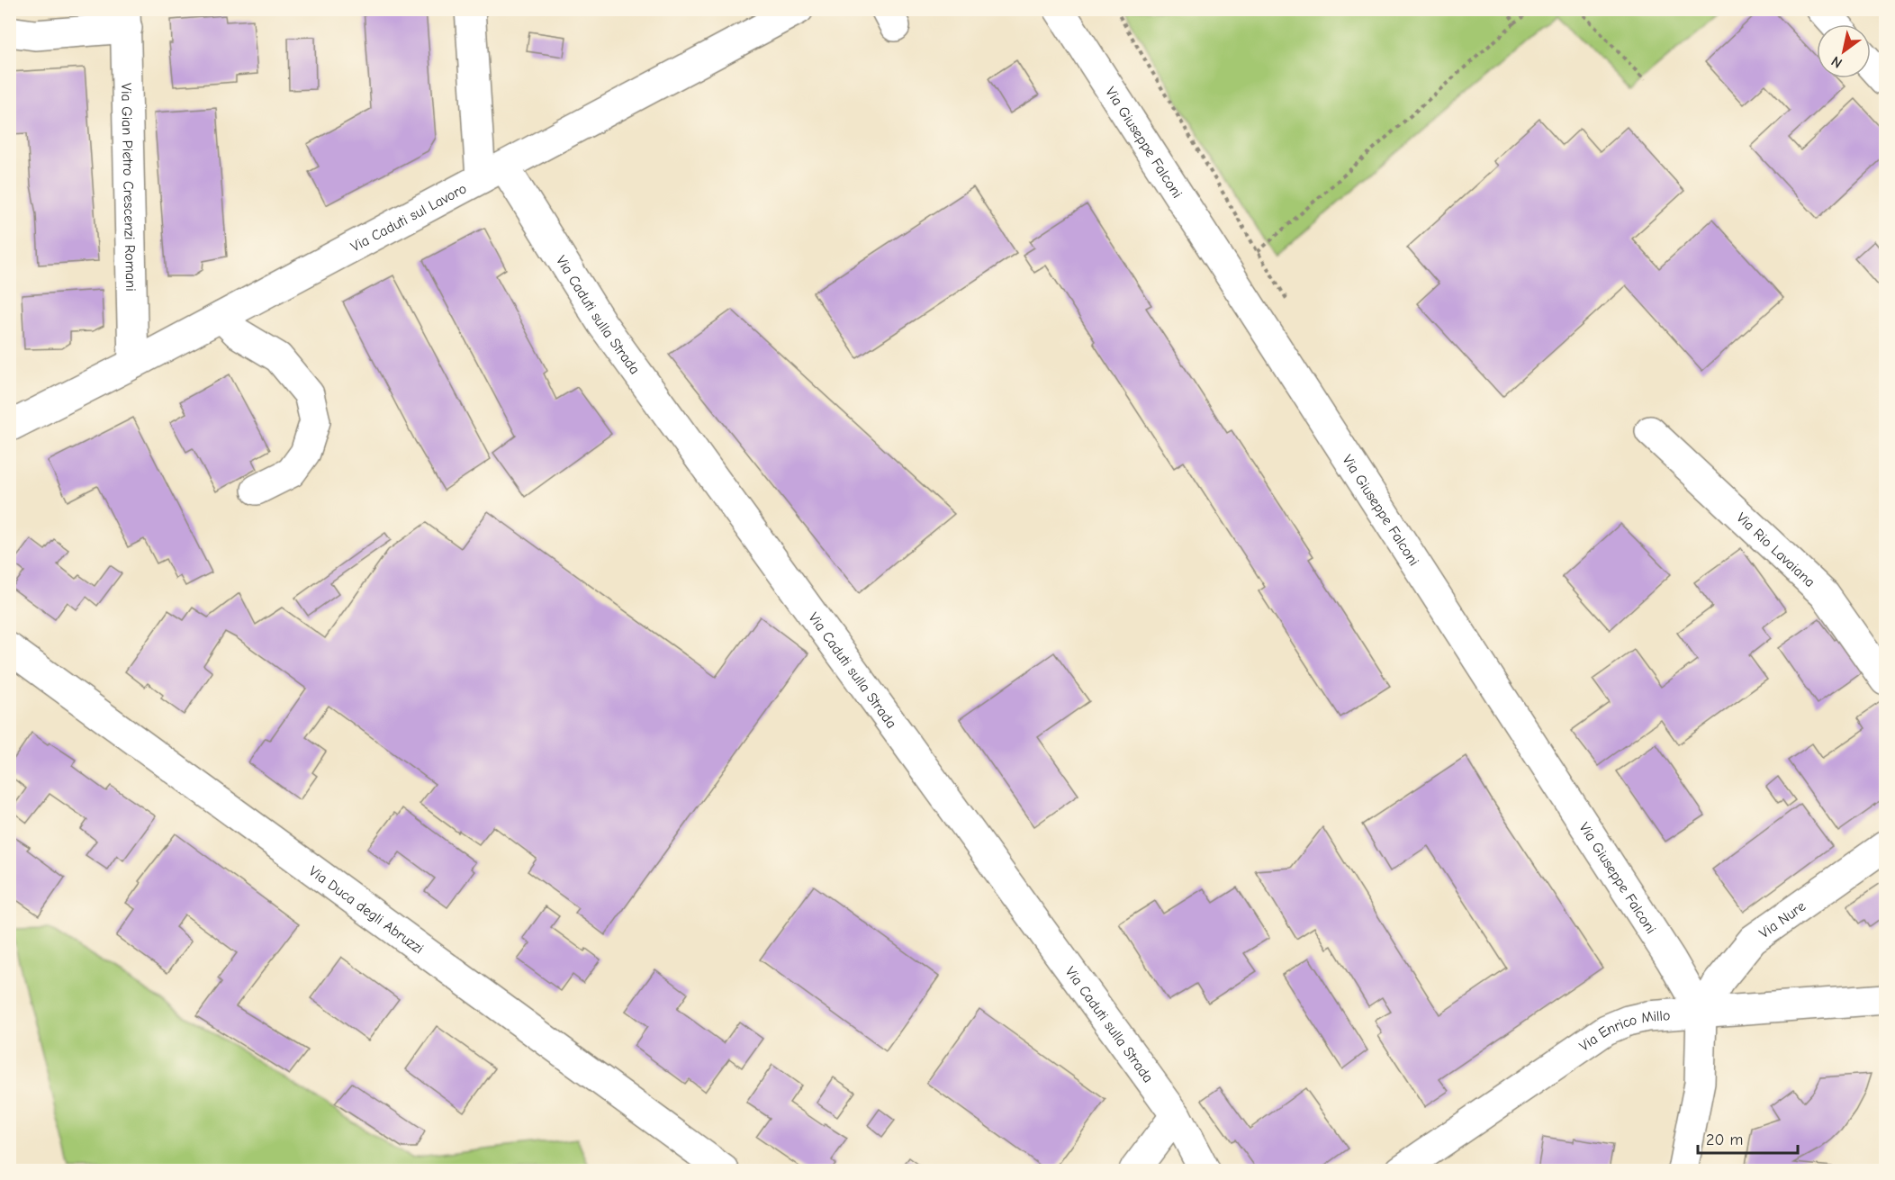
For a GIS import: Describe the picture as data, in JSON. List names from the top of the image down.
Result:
{
  "streets": {
    "street": [
      "Via Giuseppe Falconi",
      "Via Gian Pietro Crescenzi Romani",
      "Via Caduti sul Lavoro",
      "Via Caduti sulla Strada",
      "Via Rio Lavaiana",
      "Via Duca degli Abruzzi",
      "Via Nure",
      "Via Enrico Millo"
    ]
  },
  "crossings": [
    ["Via Giuseppe Falconi", "Via Nure"],
    ["Via Giuseppe Falconi", "Via Enrico Millo"],
    ["Via Gian Pietro Crescenzi Romani", "Via Caduti sul Lavoro"],
    ["Via Caduti sul Lavoro", "Via Caduti sulla Strada"],
    ["Via Nure", "Via Enrico Millo"]
  ],
  "scale_bar": "20 m",
  "north": "bottom left"
}
